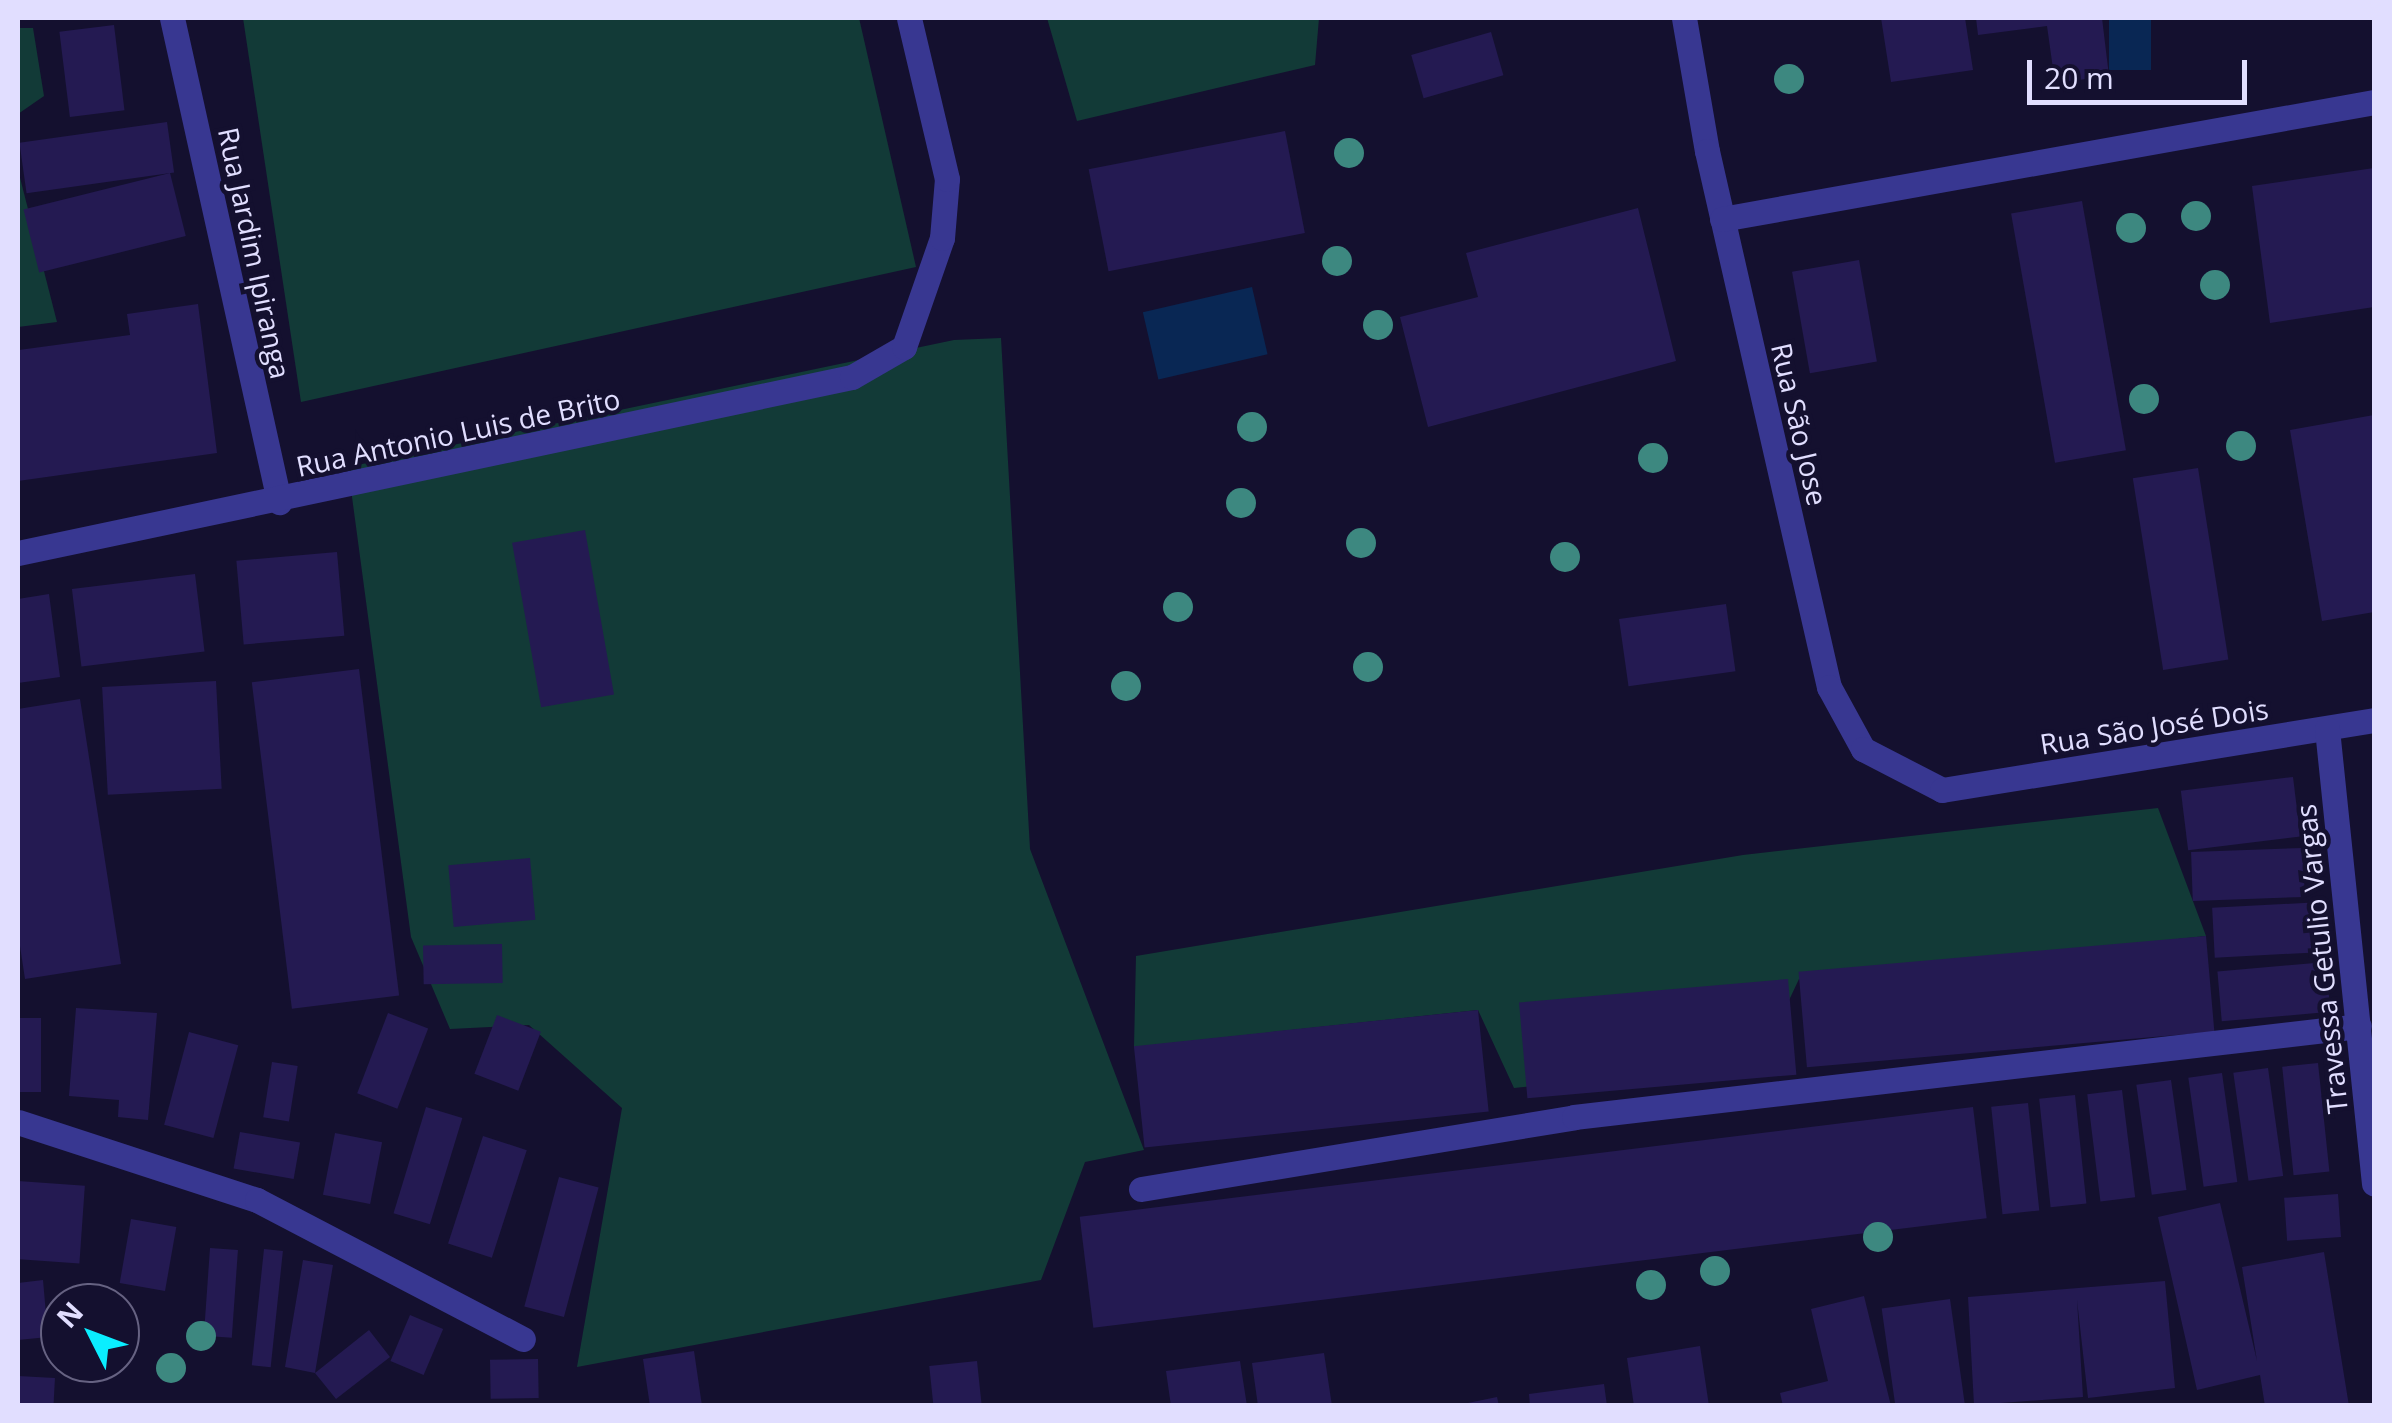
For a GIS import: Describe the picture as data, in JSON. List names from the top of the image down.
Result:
{
  "streets": {
    "street": [
      "Rua Jardim Ipiranga",
      "Rua São Jose",
      "Rua Antonio Luis de Brito",
      "Rua São José Dois",
      "Travessa Getulio Vargas"
    ]
  },
  "crossings": [
    ["Rua Jardim Ipiranga", "Rua Antonio Luis de Brito"],
    ["Rua São Jose", "Rua São José Dois"],
    ["Rua São José Dois", "Travessa Getulio Vargas"]
  ],
  "scale_bar": "20 m",
  "north": "top left"
}
